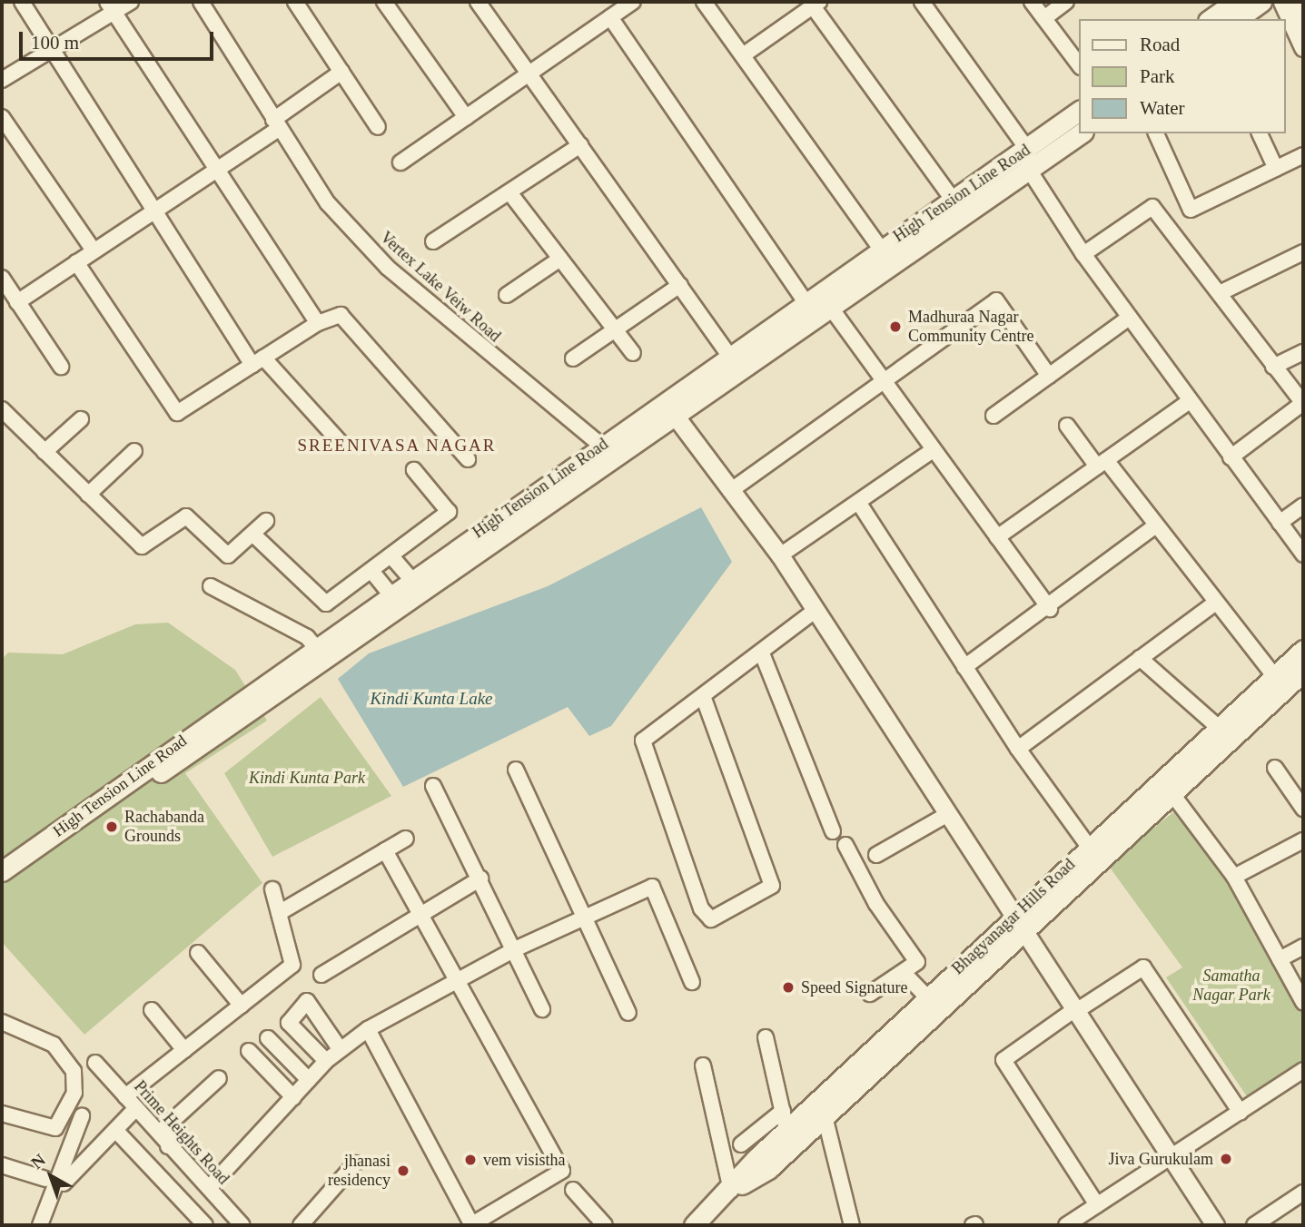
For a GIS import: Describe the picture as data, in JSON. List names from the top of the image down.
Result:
{
  "streets": {
    "main road": ["High Tension Line Road", "Bhagyanagar Hills Road"],
    "street": ["Vertex Lake Veiw Road", "Prime Heights Road"]
  },
  "crossings": [
    ["High Tension Line Road", "Vertex Lake Veiw Road"]
  ],
  "districts": ["SREENIVASA NAGAR"],
  "water": ["Kindi Kunta Lake"],
  "parks": ["Kindi Kunta Park", "Samatha Nagar Park"],
  "places": [
    "Madhuraa Nagar Community Centre",
    "Rachabanda Grounds",
    "Speed Signature",
    "Jiva Gurukulam",
    "vem visistha",
    "jhanasi residency"
  ],
  "legend": ["Road", "Park", "Water"],
  "scale_bar": "100 m",
  "north": "top left"
}
